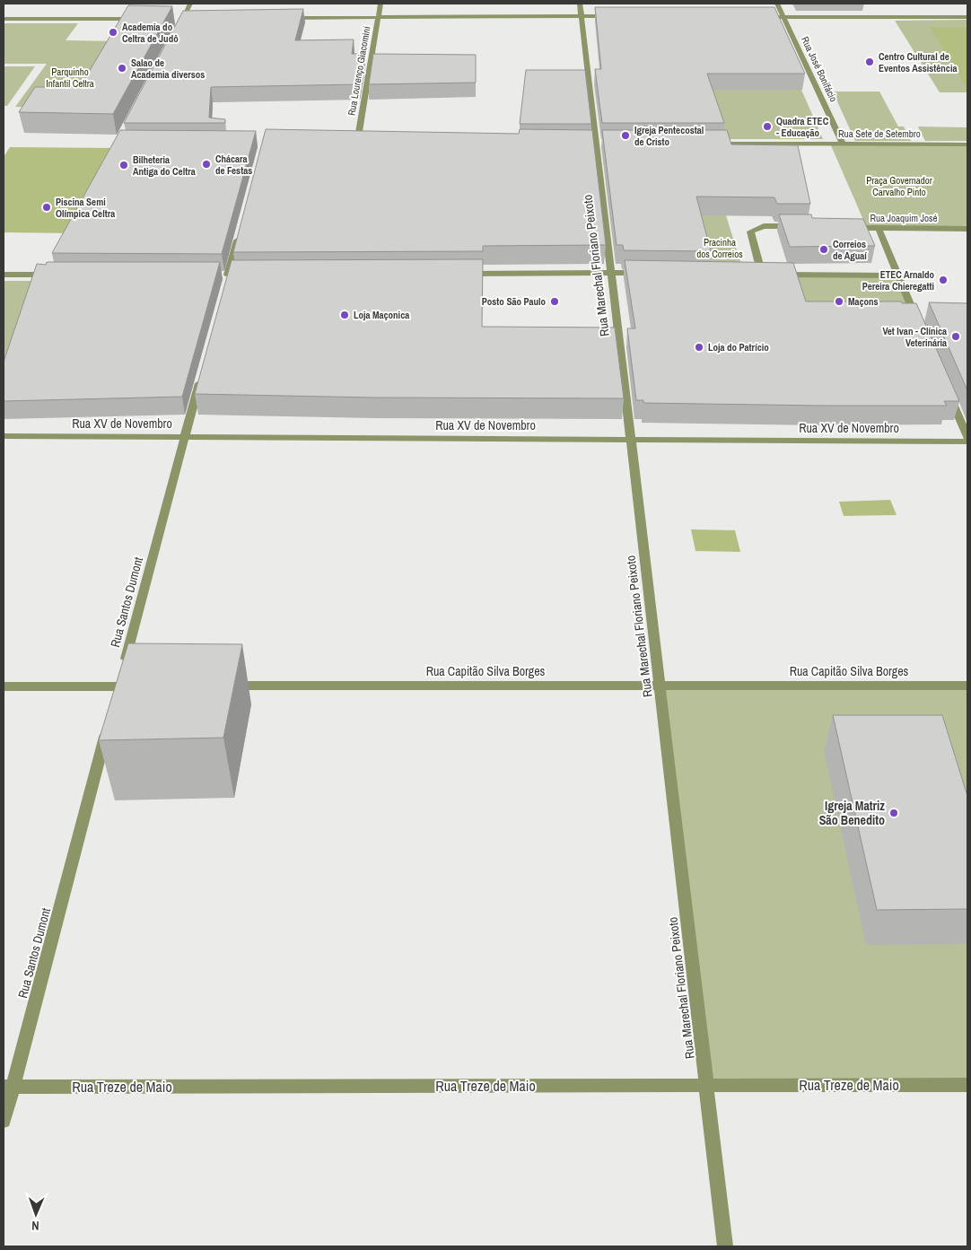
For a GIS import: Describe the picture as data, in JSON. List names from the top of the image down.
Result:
{
  "streets": {
    "street": [
      "Rua José Bonifácio",
      "Rua Lourenço Giacomini",
      "Rua Sete de Setembro",
      "Rua Joaquim José",
      "Rua Marechal Floriano Peixoto",
      "Rua XV de Novembro",
      "Rua Santos Dumont",
      "Rua Capitão Silva Borges",
      "Rua Treze de Maio"
    ]
  },
  "crossings": [
    ["Rua José Bonifácio", "Rua Sete de Setembro"],
    ["Rua Marechal Floriano Peixoto", "Rua XV de Novembro"],
    ["Rua Marechal Floriano Peixoto", "Rua Capitão Silva Borges"],
    ["Rua Marechal Floriano Peixoto", "Rua Treze de Maio"],
    ["Rua XV de Novembro", "Rua Santos Dumont"],
    ["Rua Santos Dumont", "Rua Treze de Maio"]
  ],
  "parks": ["Parquinho Infantil Celtra", "Praça Governador Carvalho Pinto", "Pracinha dos Correios"],
  "places": [
    "Academia do Celtra de Judô",
    "Centro Cultural de Eventos Assistência",
    "Salao de Academia diversos",
    "Quadra ETEC - Educação",
    "Igreja Pentecostal de Cristo",
    "Chácara de Festas",
    "Bilheteria Antiga do Celtra",
    "Piscina Semi Olímpica Celtra",
    "Correios de Aguaí",
    "ETEC Arnaldo Pereira Chieregatti",
    "Posto São Paulo",
    "Maçons",
    "Loja Maçonica",
    "Vet Ivan - Clínica Veterinária",
    "Loja do Patrício",
    "Igreja Matriz São Benedito"
  ],
  "north": "bottom"
}
